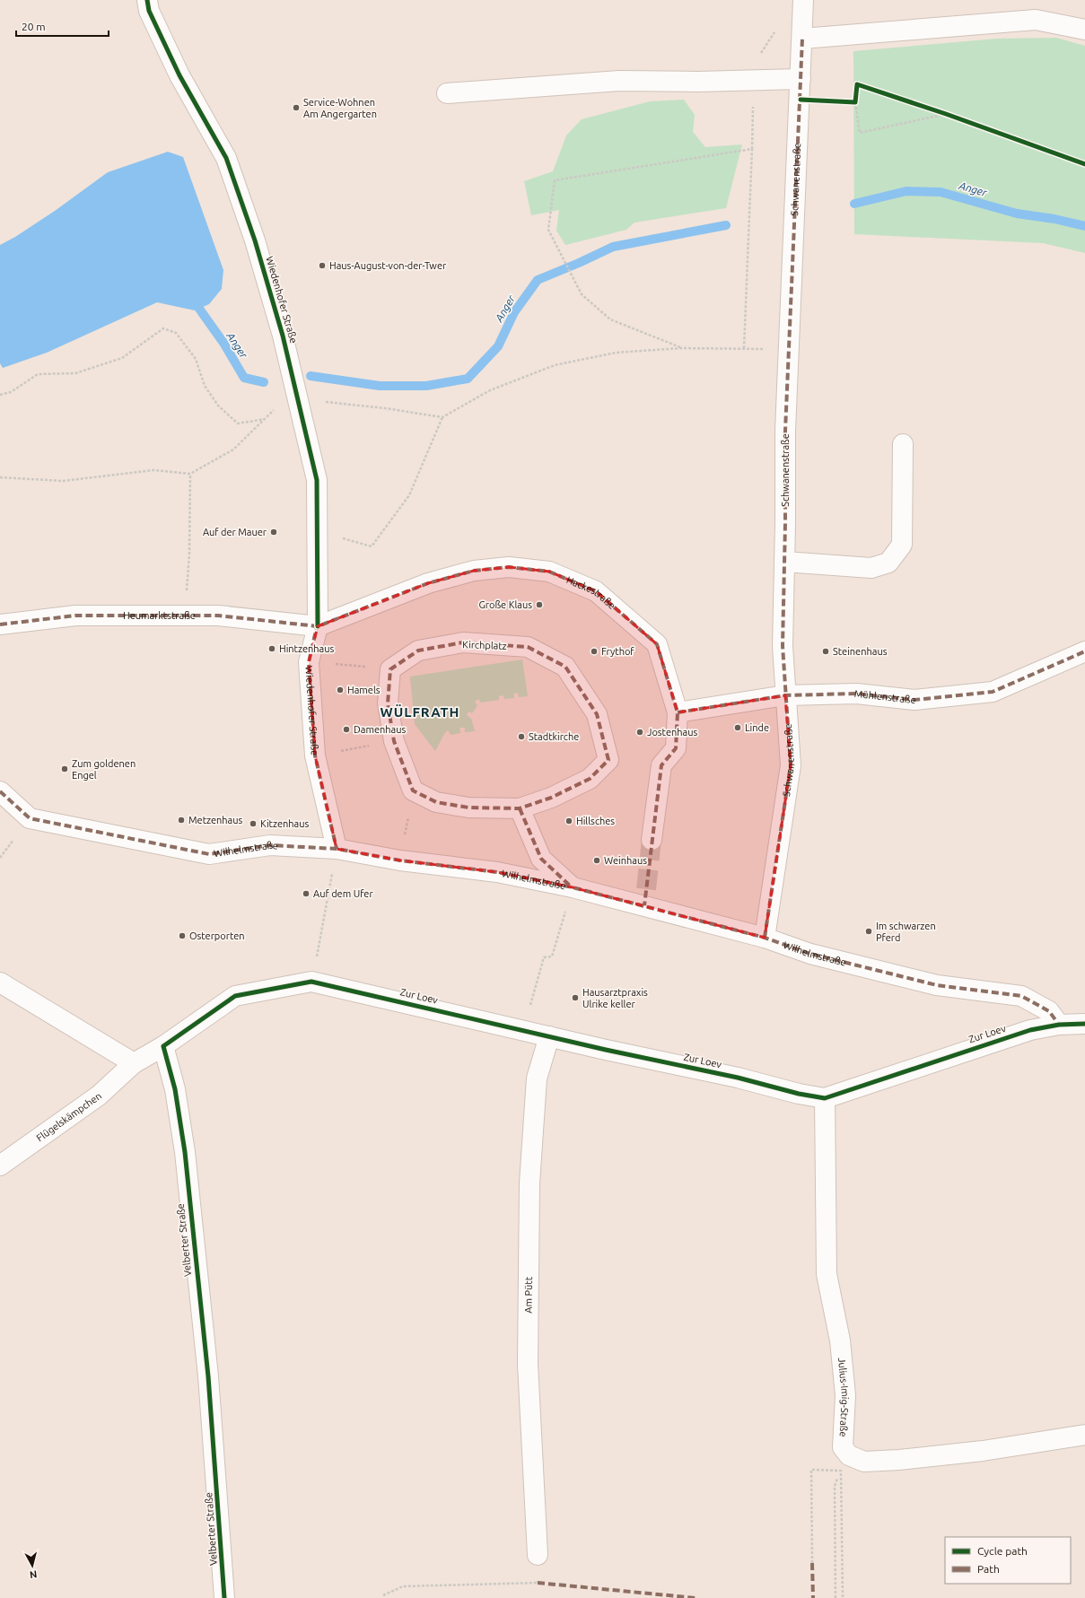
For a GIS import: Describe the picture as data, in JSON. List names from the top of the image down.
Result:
{
  "streets": {
    "street": [
      "Schwanenstraße",
      "Wiedenhofer Straße",
      "Hackestraße",
      "Heumarktstraße",
      "Kirchplatz",
      "Mühlenstraße",
      "Wilhelmstraße",
      "Zur Loev",
      "Flügelskämpchen",
      "Velberter Straße",
      "Am Pütt",
      "Julius-Imig-Straße"
    ]
  },
  "crossings": [
    ["Schwanenstraße", "Mühlenstraße"],
    ["Schwanenstraße", "Wilhelmstraße"],
    ["Wiedenhofer Straße", "Hackestraße"],
    ["Wiedenhofer Straße", "Heumarktstraße"],
    ["Wiedenhofer Straße", "Wilhelmstraße"],
    ["Hackestraße", "Heumarktstraße"],
    ["Hackestraße", "Mühlenstraße"],
    ["Wilhelmstraße", "Zur Loev"],
    ["Zur Loev", "Am Pütt"],
    ["Zur Loev", "Julius-Imig-Straße"],
    ["Flügelskämpchen", "Velberter Straße"]
  ],
  "districts": ["WÜLFRATH"],
  "water": ["Anger"],
  "places": [
    "Service-Wohnen Am Angergarten",
    "Haus-August-von-der-Twer",
    "Auf der Mauer",
    "Große Klaus",
    "Hintzenhaus",
    "Frythof",
    "Steinenhaus",
    "Hamels",
    "Linde",
    "Damenhaus",
    "Jostenhaus",
    "Stadtkirche",
    "Zum goldenen Engel",
    "Metzenhaus",
    "Hillsches",
    "Kitzenhaus",
    "Weinhaus",
    "Auf dem Ufer",
    "Im schwarzen Pferd",
    "Osterporten",
    "Hausarztpraxis Ulrike keller"
  ],
  "legend": ["Cycle path", "Path"],
  "scale_bar": "20 m",
  "north": "bottom"
}
